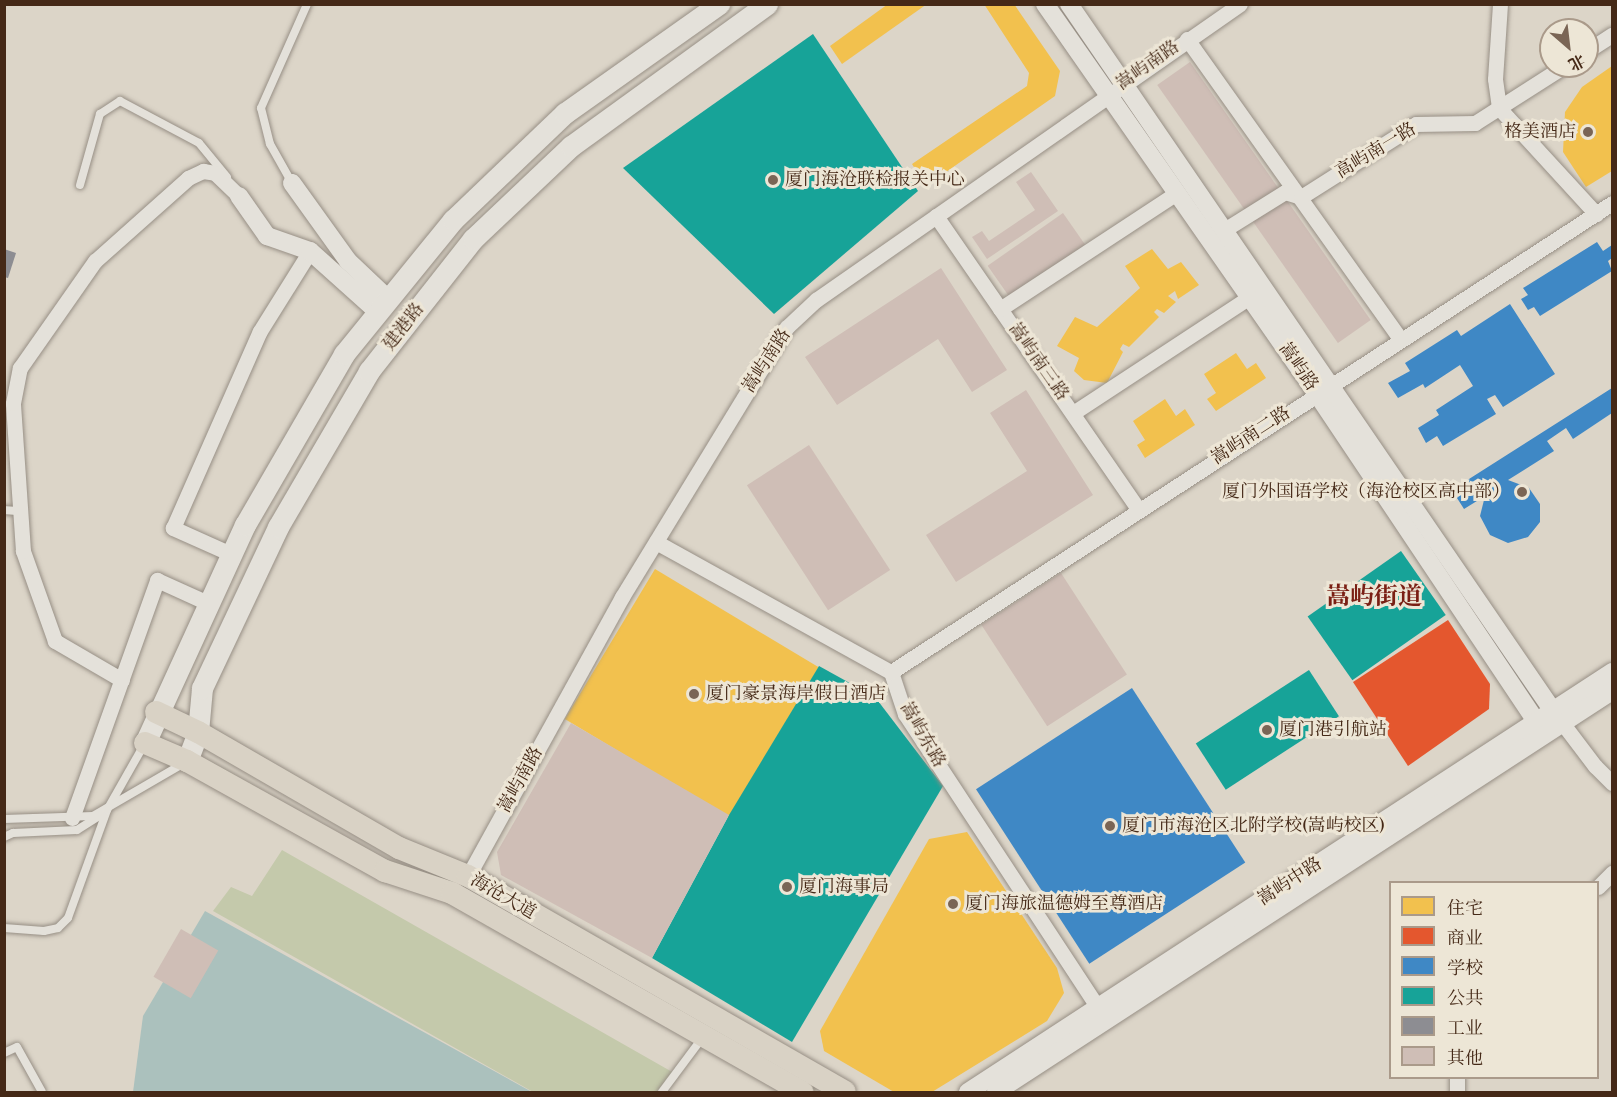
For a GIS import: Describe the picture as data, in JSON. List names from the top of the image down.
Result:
{
  "streets": {
    "main road": ["建港路", "海沧大道"],
    "street": [
      "嵩屿南路",
      "高屿南一路",
      "嵩屿南三路",
      "嵩屿路",
      "嵩屿南二路",
      "嵩屿东路",
      "嵩屿中路"
    ]
  },
  "crossings": [
    ["嵩屿南路", "嵩屿南三路"],
    ["嵩屿南路", "嵩屿路"],
    ["嵩屿南路", "海沧大道"],
    ["高屿南一路", "嵩屿路"],
    ["建港路", "海沧大道"],
    ["嵩屿南三路", "嵩屿南二路"],
    ["嵩屿路", "嵩屿南二路"],
    ["嵩屿路", "嵩屿中路"],
    ["嵩屿南二路", "嵩屿东路"],
    ["嵩屿东路", "嵩屿中路"]
  ],
  "districts": ["嵩屿街道"],
  "places": [
    "格美酒店",
    "厦门海沧联检报关中心",
    "厦门外国语学校（海沧校区高中部）",
    "厦门豪景海岸假日酒店",
    "厦门港引航站",
    "厦门市海沧区北附学校(嵩屿校区)",
    "厦门海事局",
    "厦门海旅温德姆至尊酒店"
  ],
  "legend": [
    "住宅",
    "商业",
    "学校",
    "公共",
    "工业",
    "其他"
  ],
  "north": "bottom right"
}
